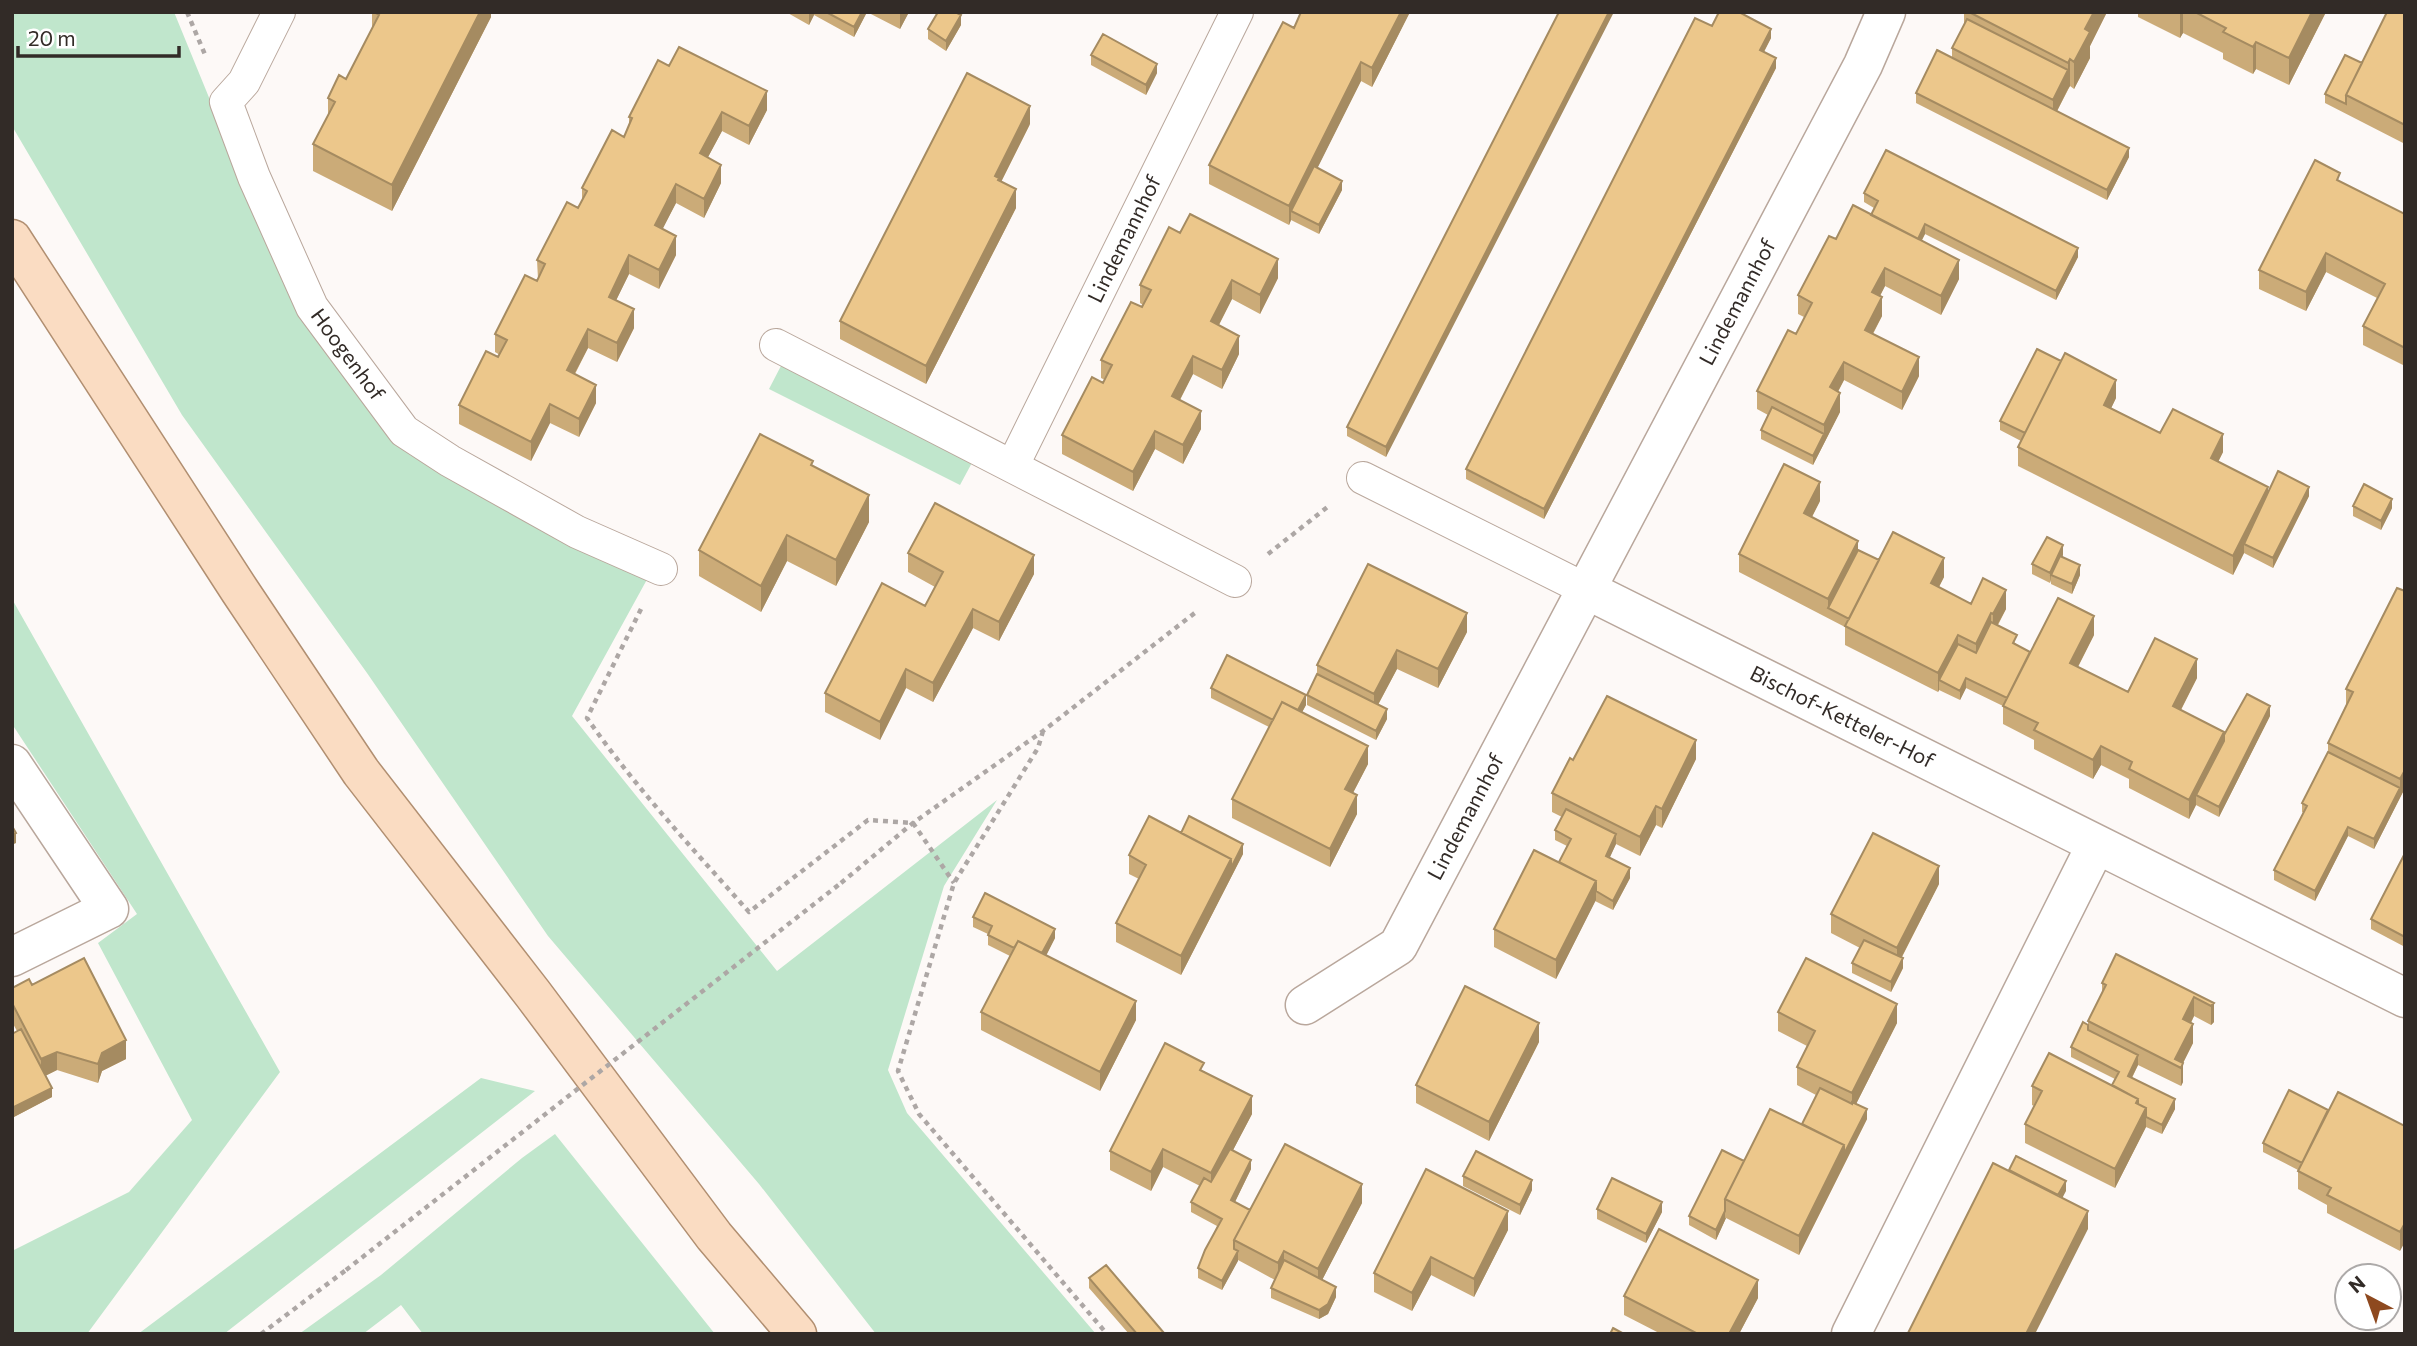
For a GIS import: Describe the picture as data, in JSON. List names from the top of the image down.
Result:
{
  "streets": {
    "street": ["Lindemannhof", "Bischof-Ketteler-Hof"],
    "lane": ["Hoogenhof"]
  },
  "crossings": [
    ["Lindemannhof", "Bischof-Ketteler-Hof"]
  ],
  "scale_bar": "20 m",
  "north": "top left"
}
